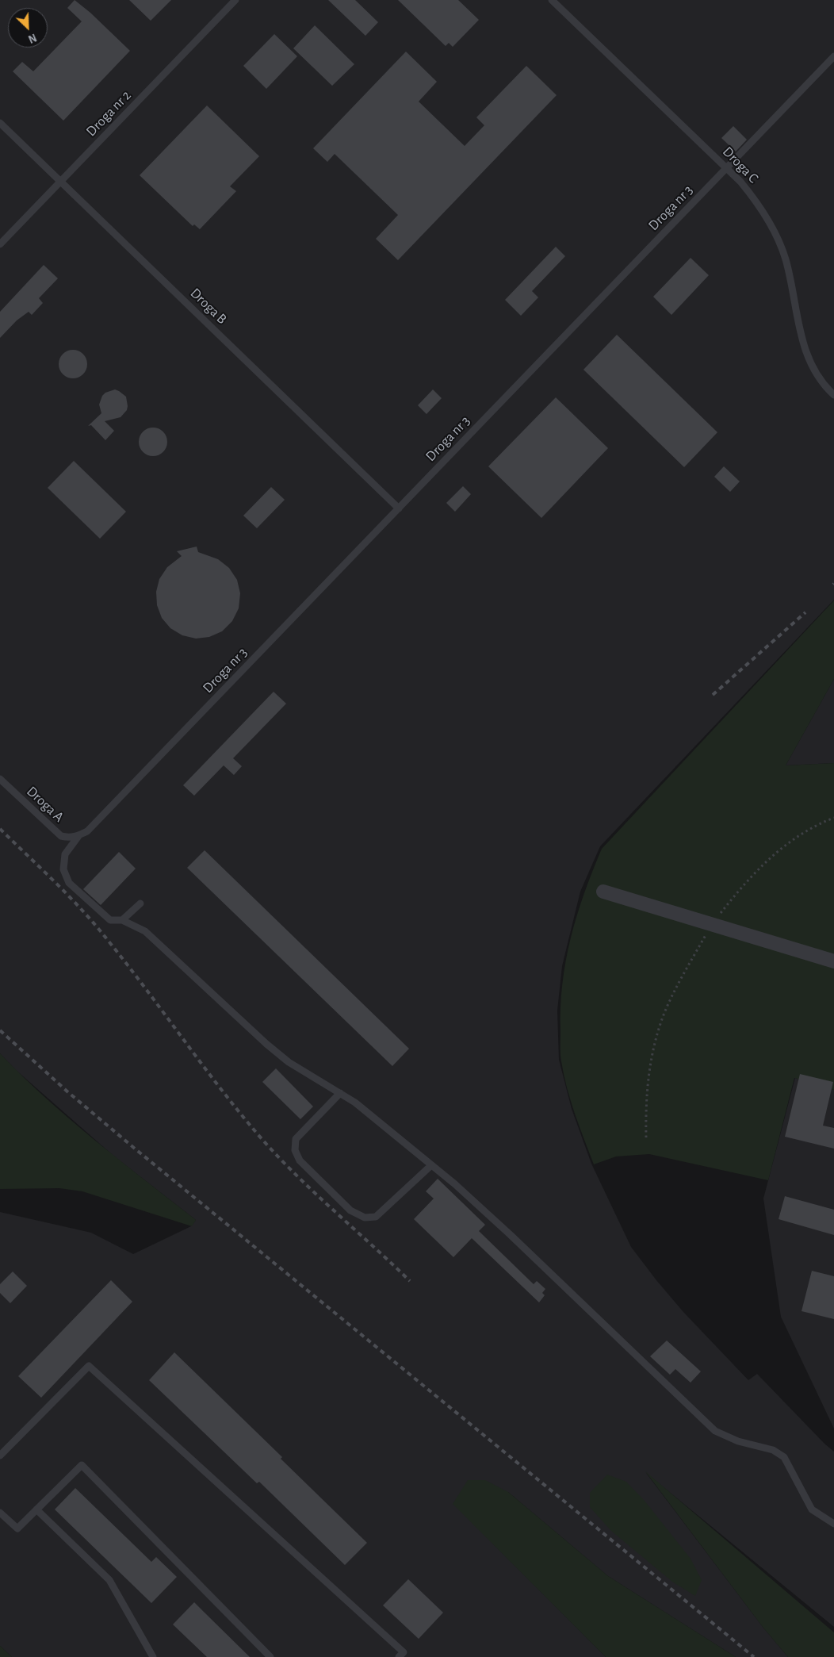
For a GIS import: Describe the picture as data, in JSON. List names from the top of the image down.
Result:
{
  "streets": {
    "lane": [
      "Droga nr 2",
      "Droga C",
      "Droga nr 3",
      "Droga B",
      "Droga A"
    ]
  },
  "crossings": [
    ["Droga nr 2", "Droga B"],
    ["Droga C", "Droga nr 3"],
    ["Droga nr 3", "Droga B"],
    ["Droga nr 3", "Droga A"]
  ],
  "north": "bottom right"
}
